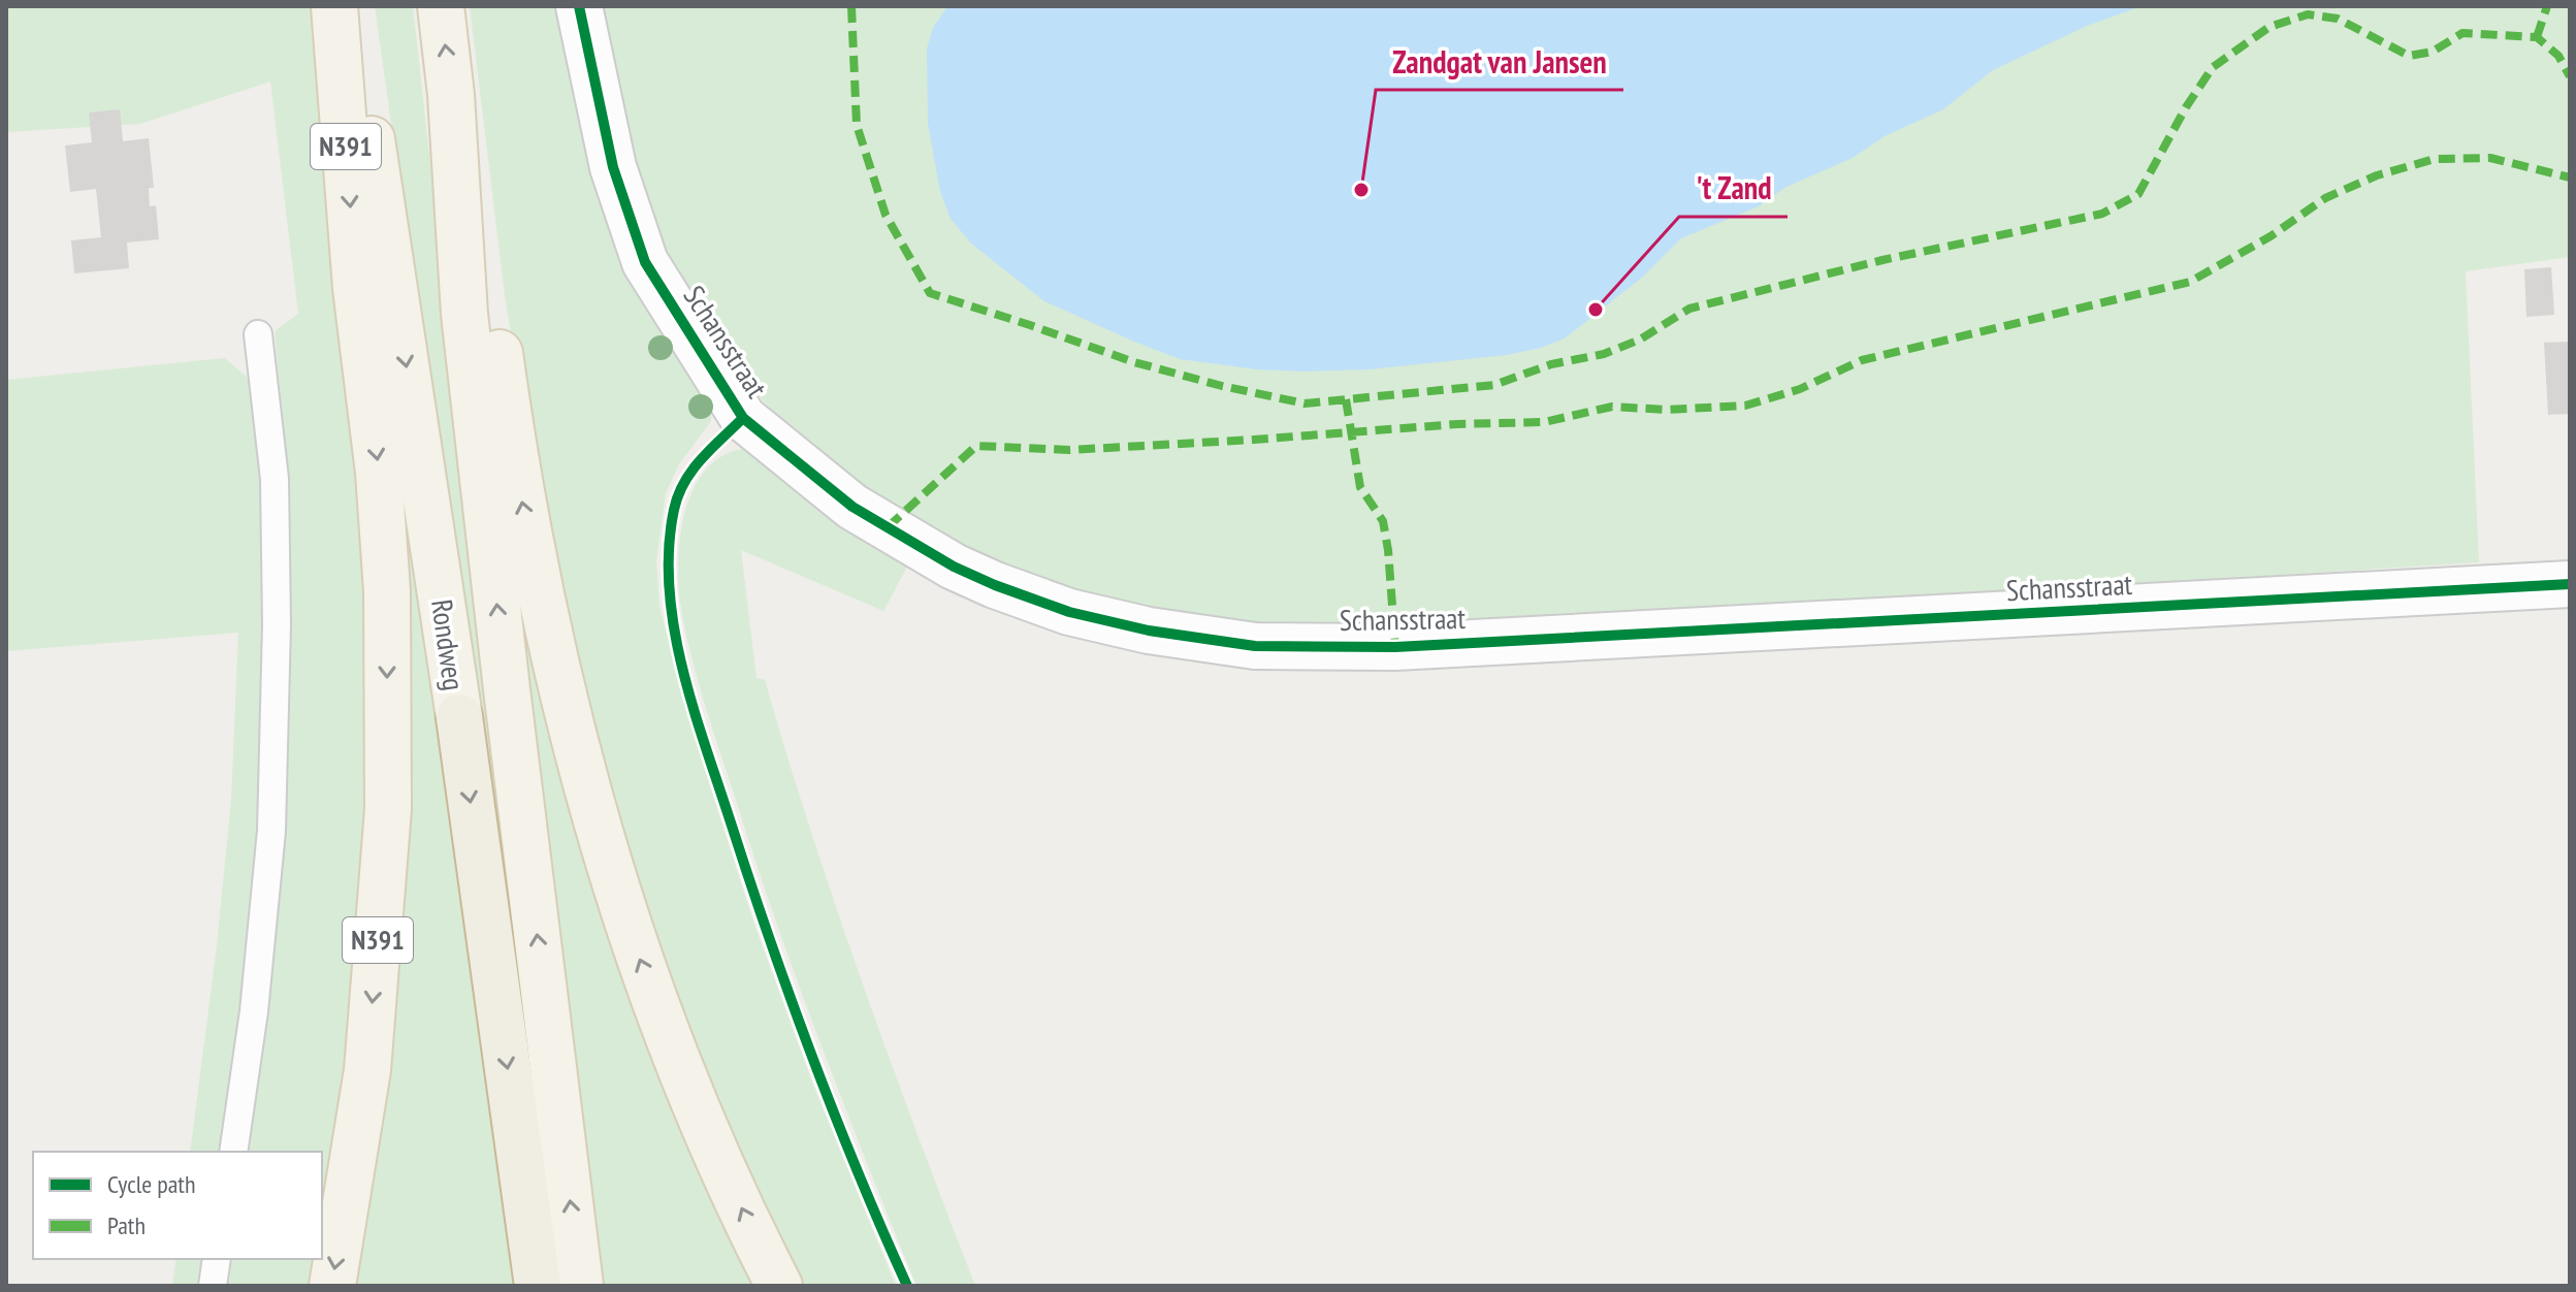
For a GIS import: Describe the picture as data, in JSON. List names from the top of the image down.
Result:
{
  "streets": {
    "highway": ["N391", "Rondweg"],
    "street": ["Schansstraat"]
  },
  "places": ["Zandgat van Jansen", "'t Zand"],
  "legend": ["Cycle path", "Path"]
}
